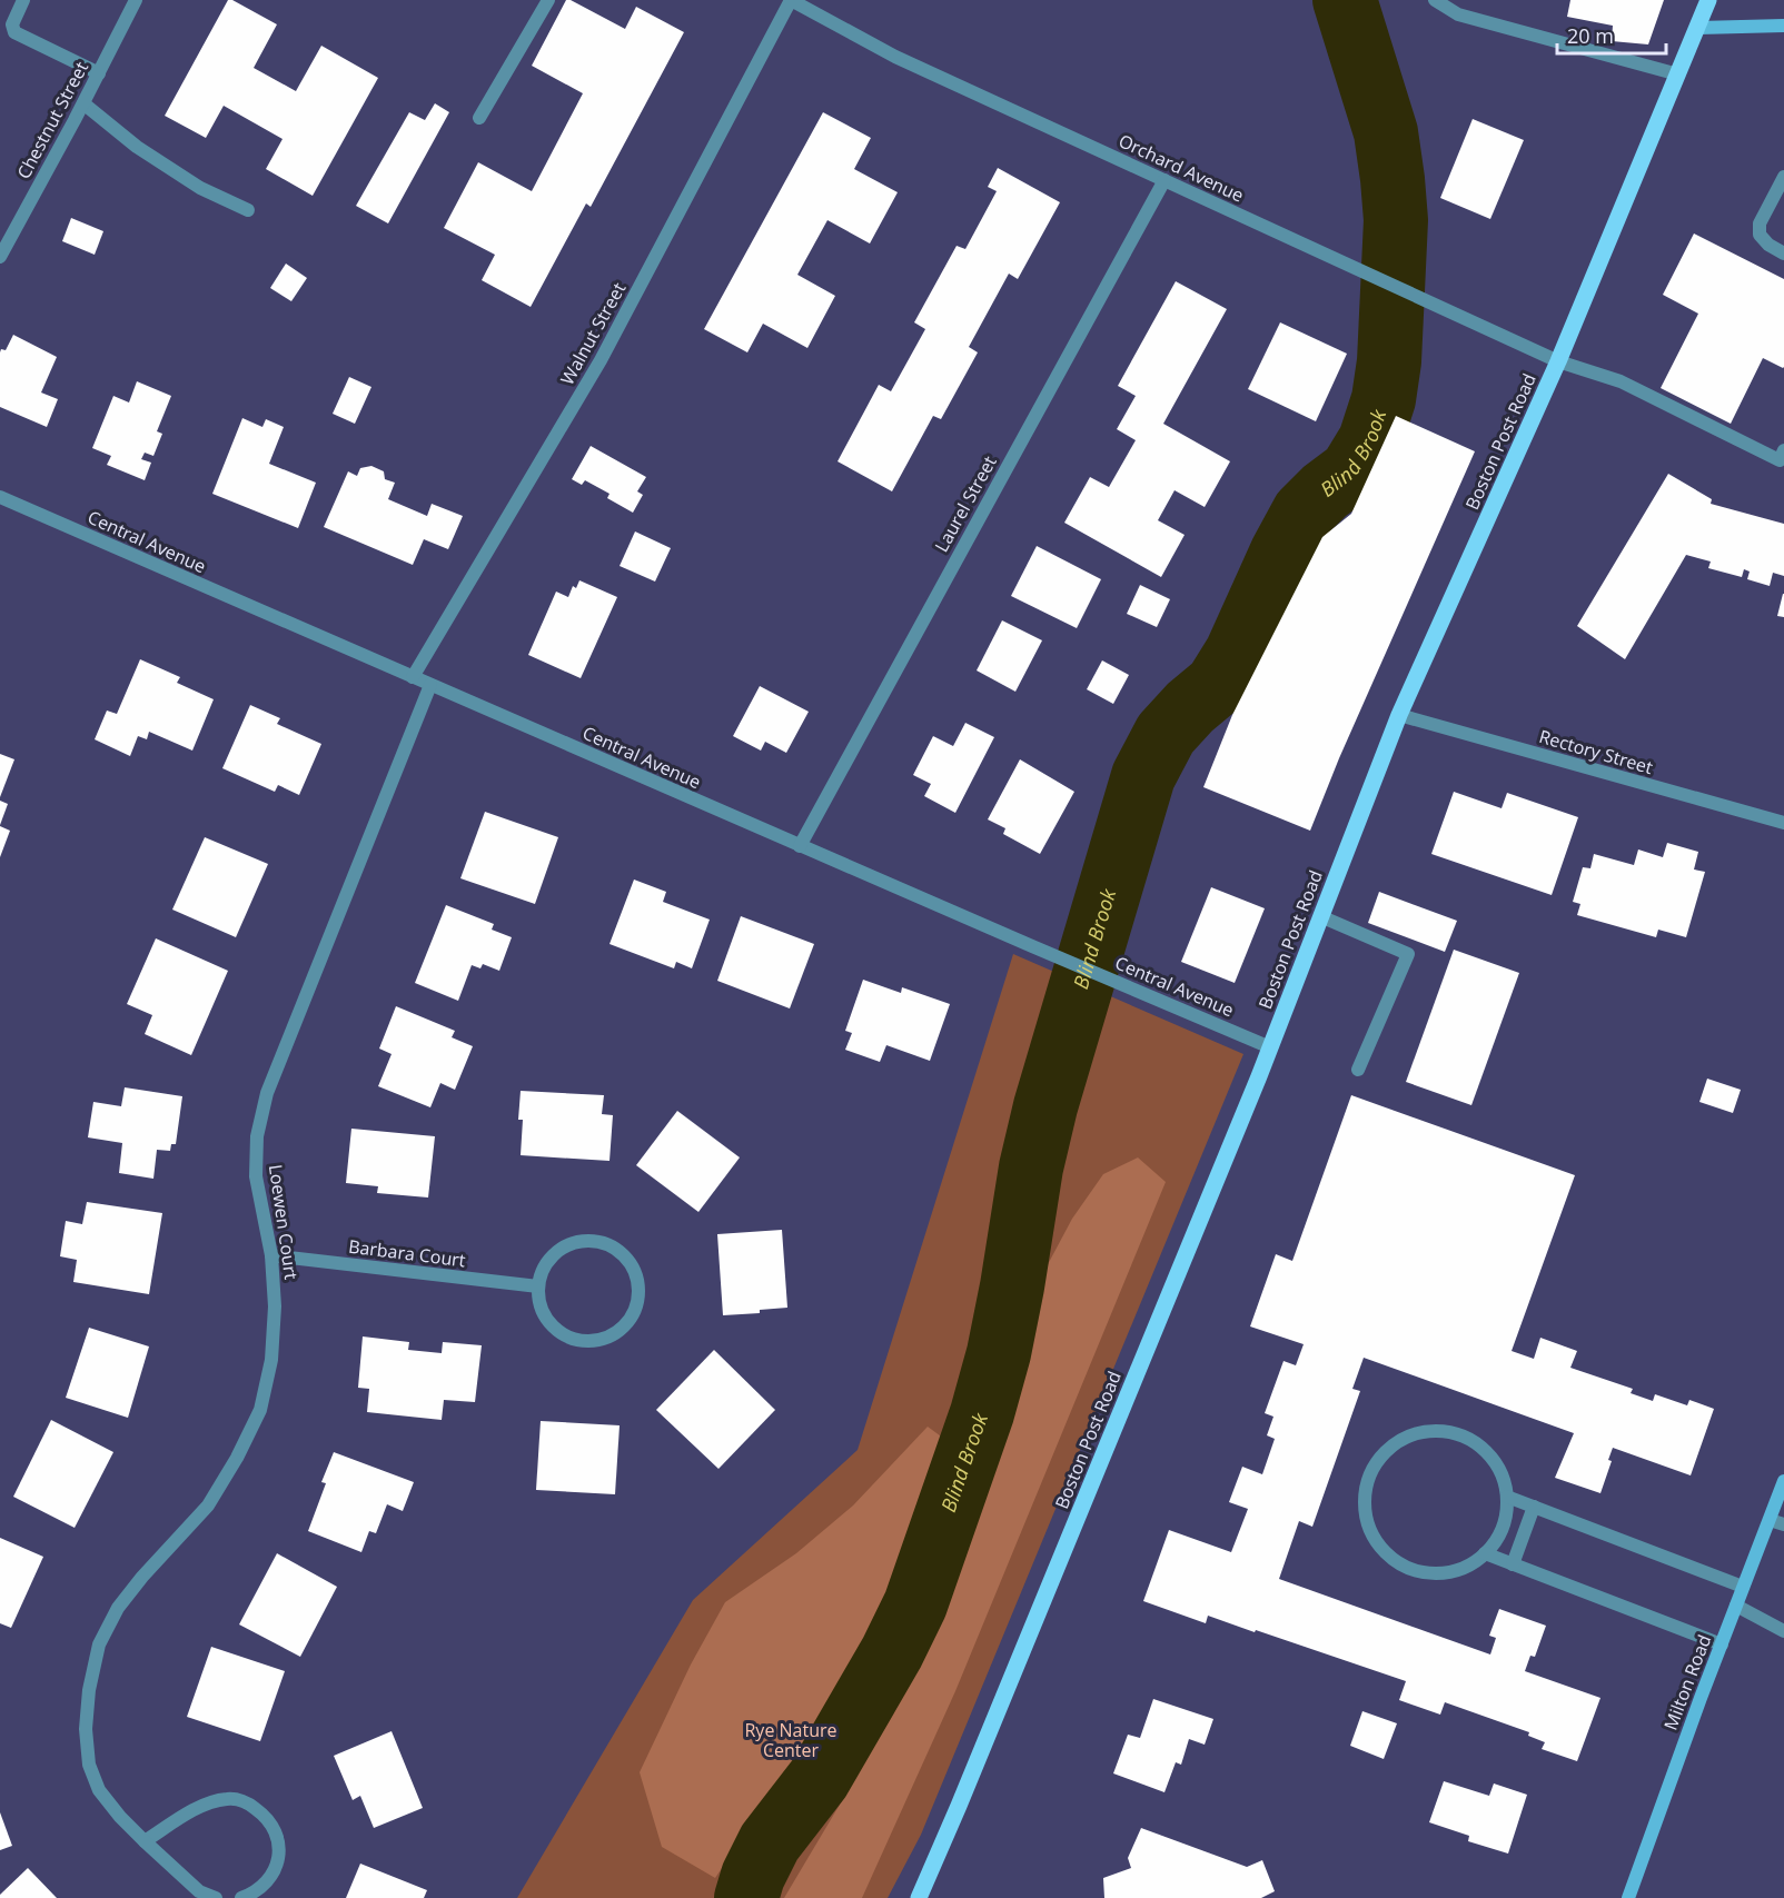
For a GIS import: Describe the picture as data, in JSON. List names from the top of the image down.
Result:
{
  "streets": {
    "main road": ["Boston Post Road"],
    "street": [
      "Chestnut Street",
      "Orchard Avenue",
      "Walnut Street",
      "Laurel Street",
      "Central Avenue",
      "Rectory Street",
      "Loewen Court",
      "Barbara Court",
      "Milton Road"
    ]
  },
  "crossings": [
    ["Orchard Avenue", "Walnut Street"],
    ["Orchard Avenue", "Boston Post Road"],
    ["Orchard Avenue", "Laurel Street"],
    ["Walnut Street", "Central Avenue"],
    ["Boston Post Road", "Central Avenue"],
    ["Boston Post Road", "Rectory Street"],
    ["Laurel Street", "Central Avenue"],
    ["Central Avenue", "Loewen Court"],
    ["Loewen Court", "Barbara Court"]
  ],
  "water": ["Blind Brook"],
  "parks": ["Rye Nature Center"],
  "scale_bar": "20 m"
}
